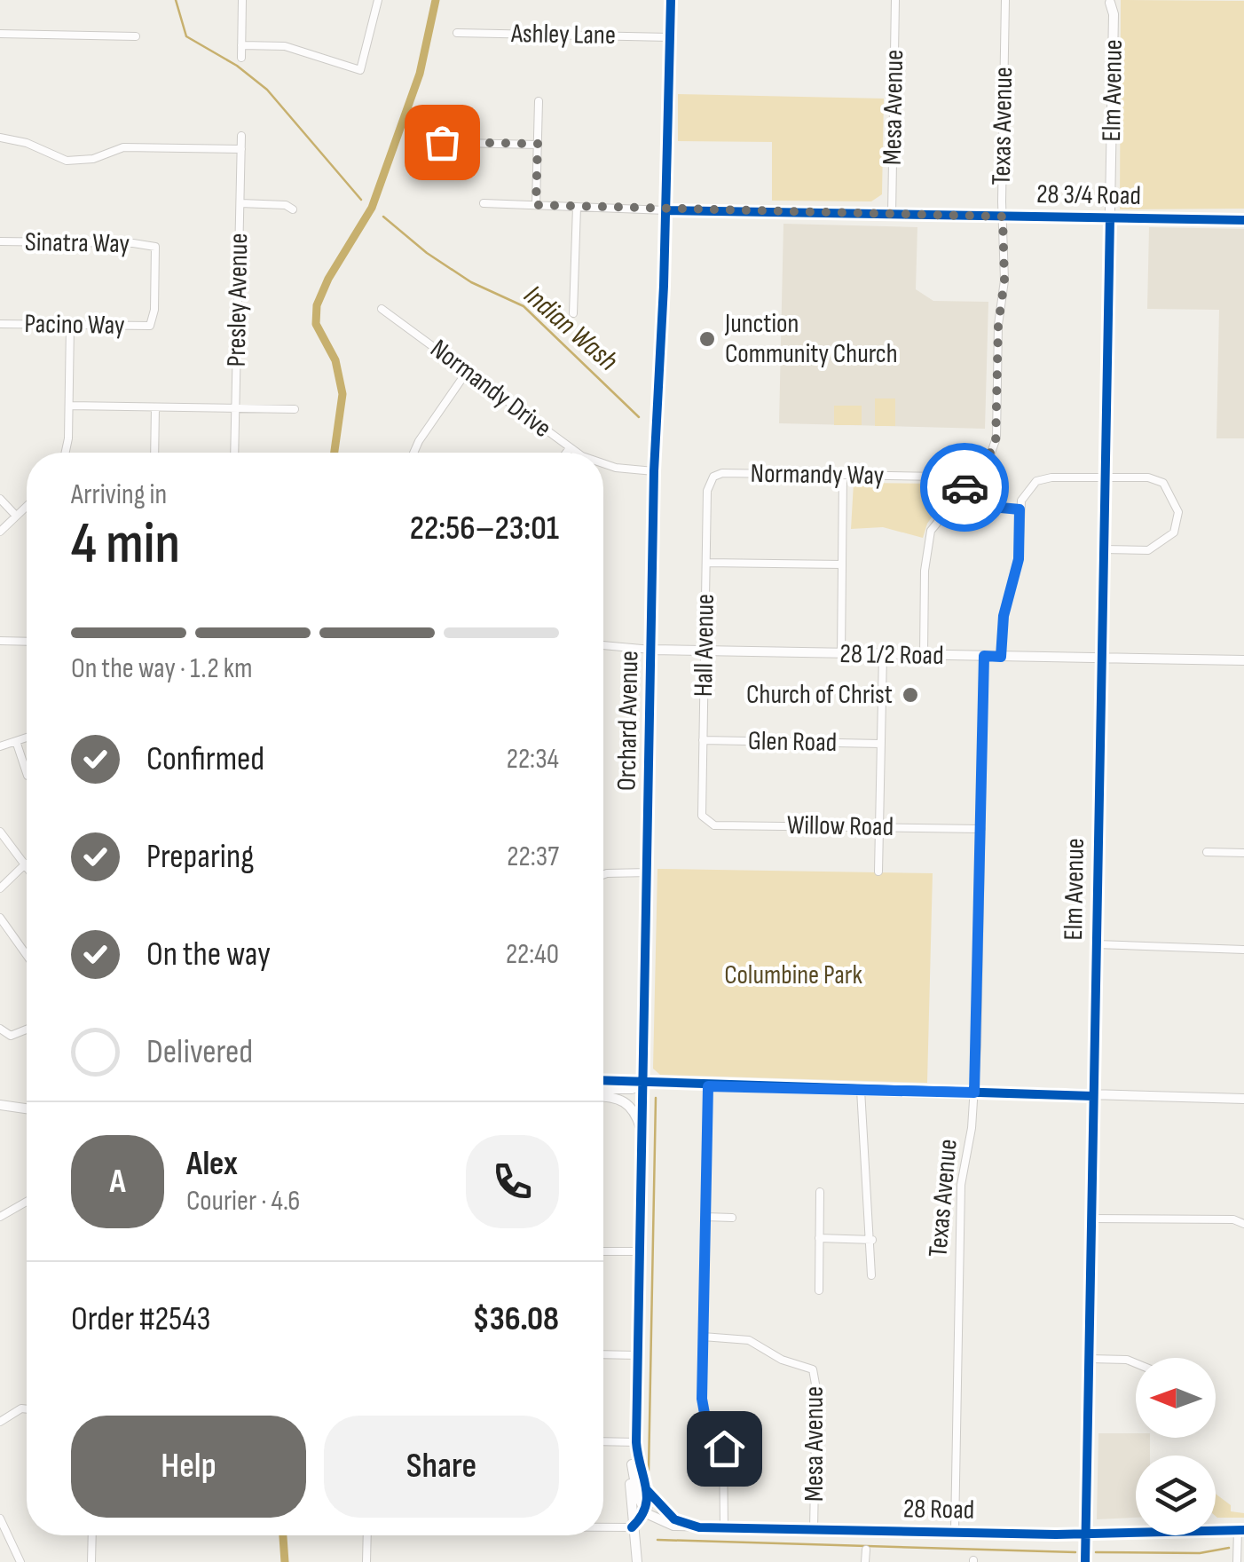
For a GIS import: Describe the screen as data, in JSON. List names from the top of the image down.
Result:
{
  "streets": {
    "street": [
      "Ashley Lane",
      "Elm Avenue",
      "Mesa Avenue",
      "Texas Avenue",
      "28 3/4 Road",
      "Sinatra Way",
      "Presley Avenue",
      "Pacino Way",
      "Normandy Drive",
      "Normandy Way",
      "Hall Avenue",
      "28 1/2 Road",
      "Orchard Avenue",
      "Glen Road",
      "Willow Road",
      "28 Road"
    ]
  },
  "crossings": [
    ["Ashley Lane", "Orchard Avenue"],
    ["Elm Avenue", "28 3/4 Road"],
    ["Elm Avenue", "28 1/2 Road"],
    ["Elm Avenue", "28 Road"],
    ["Mesa Avenue", "28 3/4 Road"],
    ["Mesa Avenue", "28 Road"],
    ["Texas Avenue", "28 3/4 Road"],
    ["Texas Avenue", "Normandy Way"],
    ["Texas Avenue", "28 1/2 Road"],
    ["Texas Avenue", "Willow Road"],
    ["Texas Avenue", "28 Road"],
    ["28 3/4 Road", "Orchard Avenue"],
    ["Sinatra Way", "Pacino Way"],
    ["Normandy Drive", "Orchard Avenue"],
    ["Normandy Way", "Hall Avenue"],
    ["Hall Avenue", "28 1/2 Road"],
    ["Hall Avenue", "Glen Road"],
    ["Hall Avenue", "Willow Road"],
    ["28 1/2 Road", "Orchard Avenue"],
    ["Orchard Avenue", "28 Road"]
  ],
  "water": ["Indian Wash"],
  "parks": ["Columbine Park"],
  "places": ["Junction Community Church", "Church of Christ"],
  "north": "left",
  "page": {
    "heading": ["4 min", "Arriving in", "22:56–23:01"],
    "panel": [
      "Alex",
      "Courier · 4.6",
      "Order #2543",
      "$36.08"
    ],
    "bar": "On the way · 1.2 km",
    "list": [
      ["Confirmed", "22:34"],
      ["Preparing", "22:37"],
      ["On the way", "22:40"],
      "Delivered"
    ],
    "round": "A",
    "buttons": ["Help", "Share"]
  }
}
